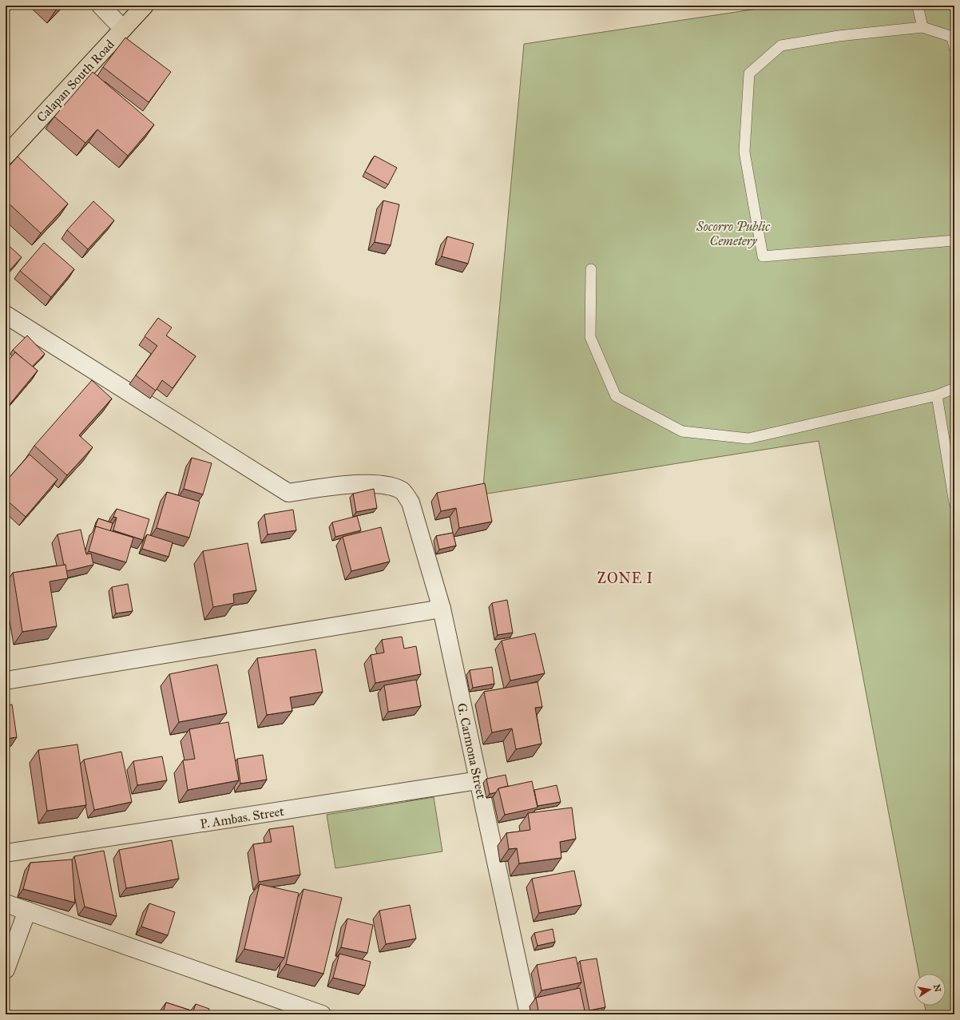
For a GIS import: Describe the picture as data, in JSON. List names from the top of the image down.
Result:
{
  "streets": {
    "highway": ["Calapan South Road"],
    "street": ["G. Carmona Street", "P. Ambas. Street"]
  },
  "crossings": [
    ["G. Carmona Street", "P. Ambas. Street"]
  ],
  "districts": ["ZONE I"],
  "parks": ["Socorro Public Cemetery"],
  "north": "right"
}
